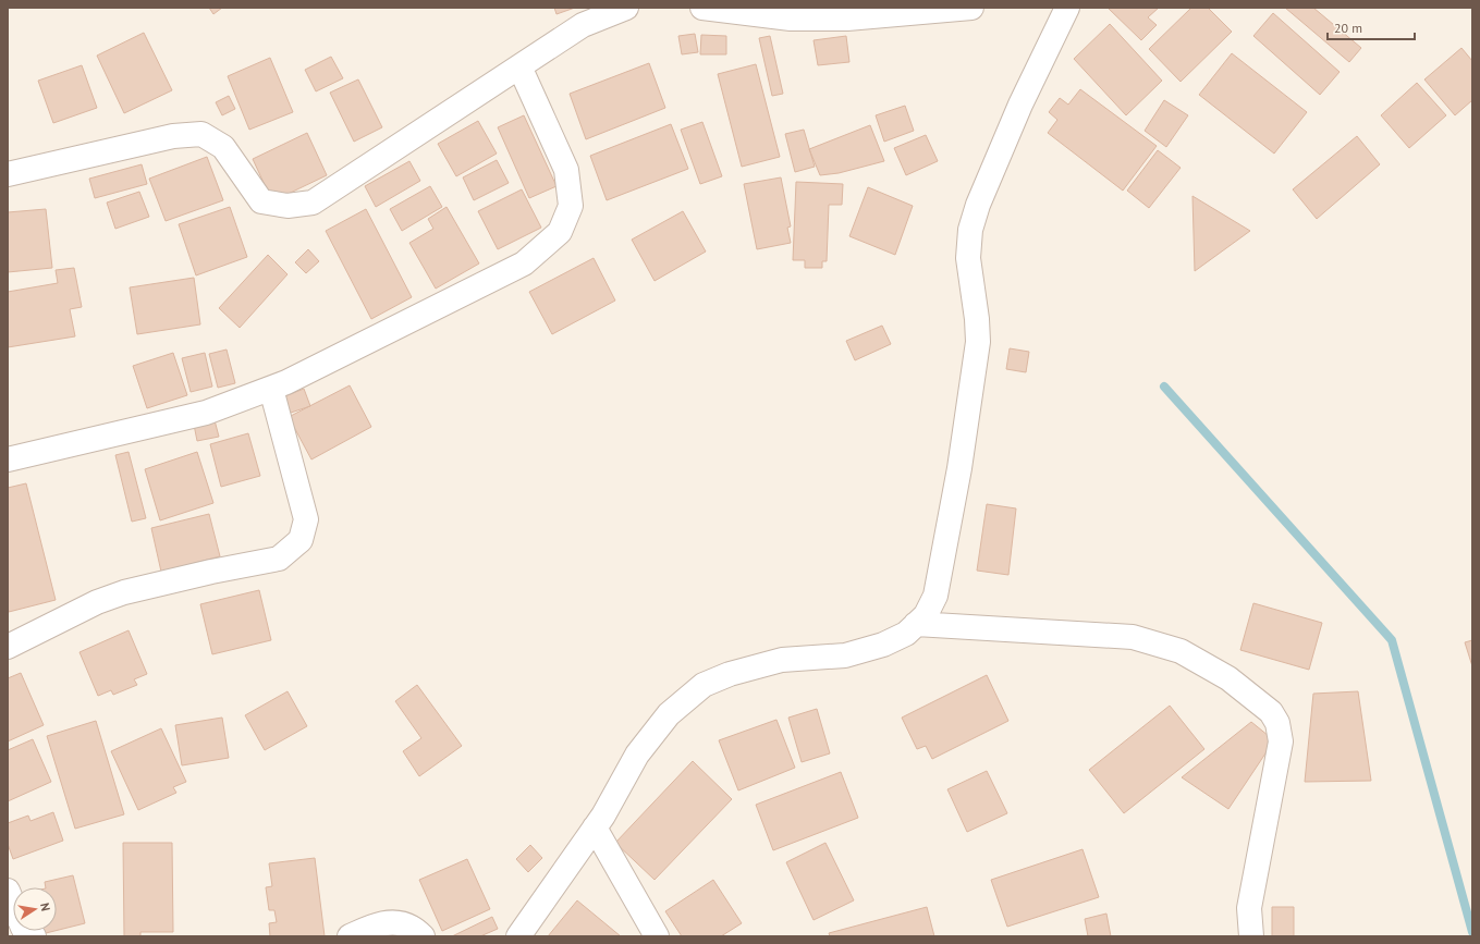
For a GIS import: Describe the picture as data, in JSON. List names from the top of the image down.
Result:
{
  "scale_bar": "20 m",
  "north": "right"
}
